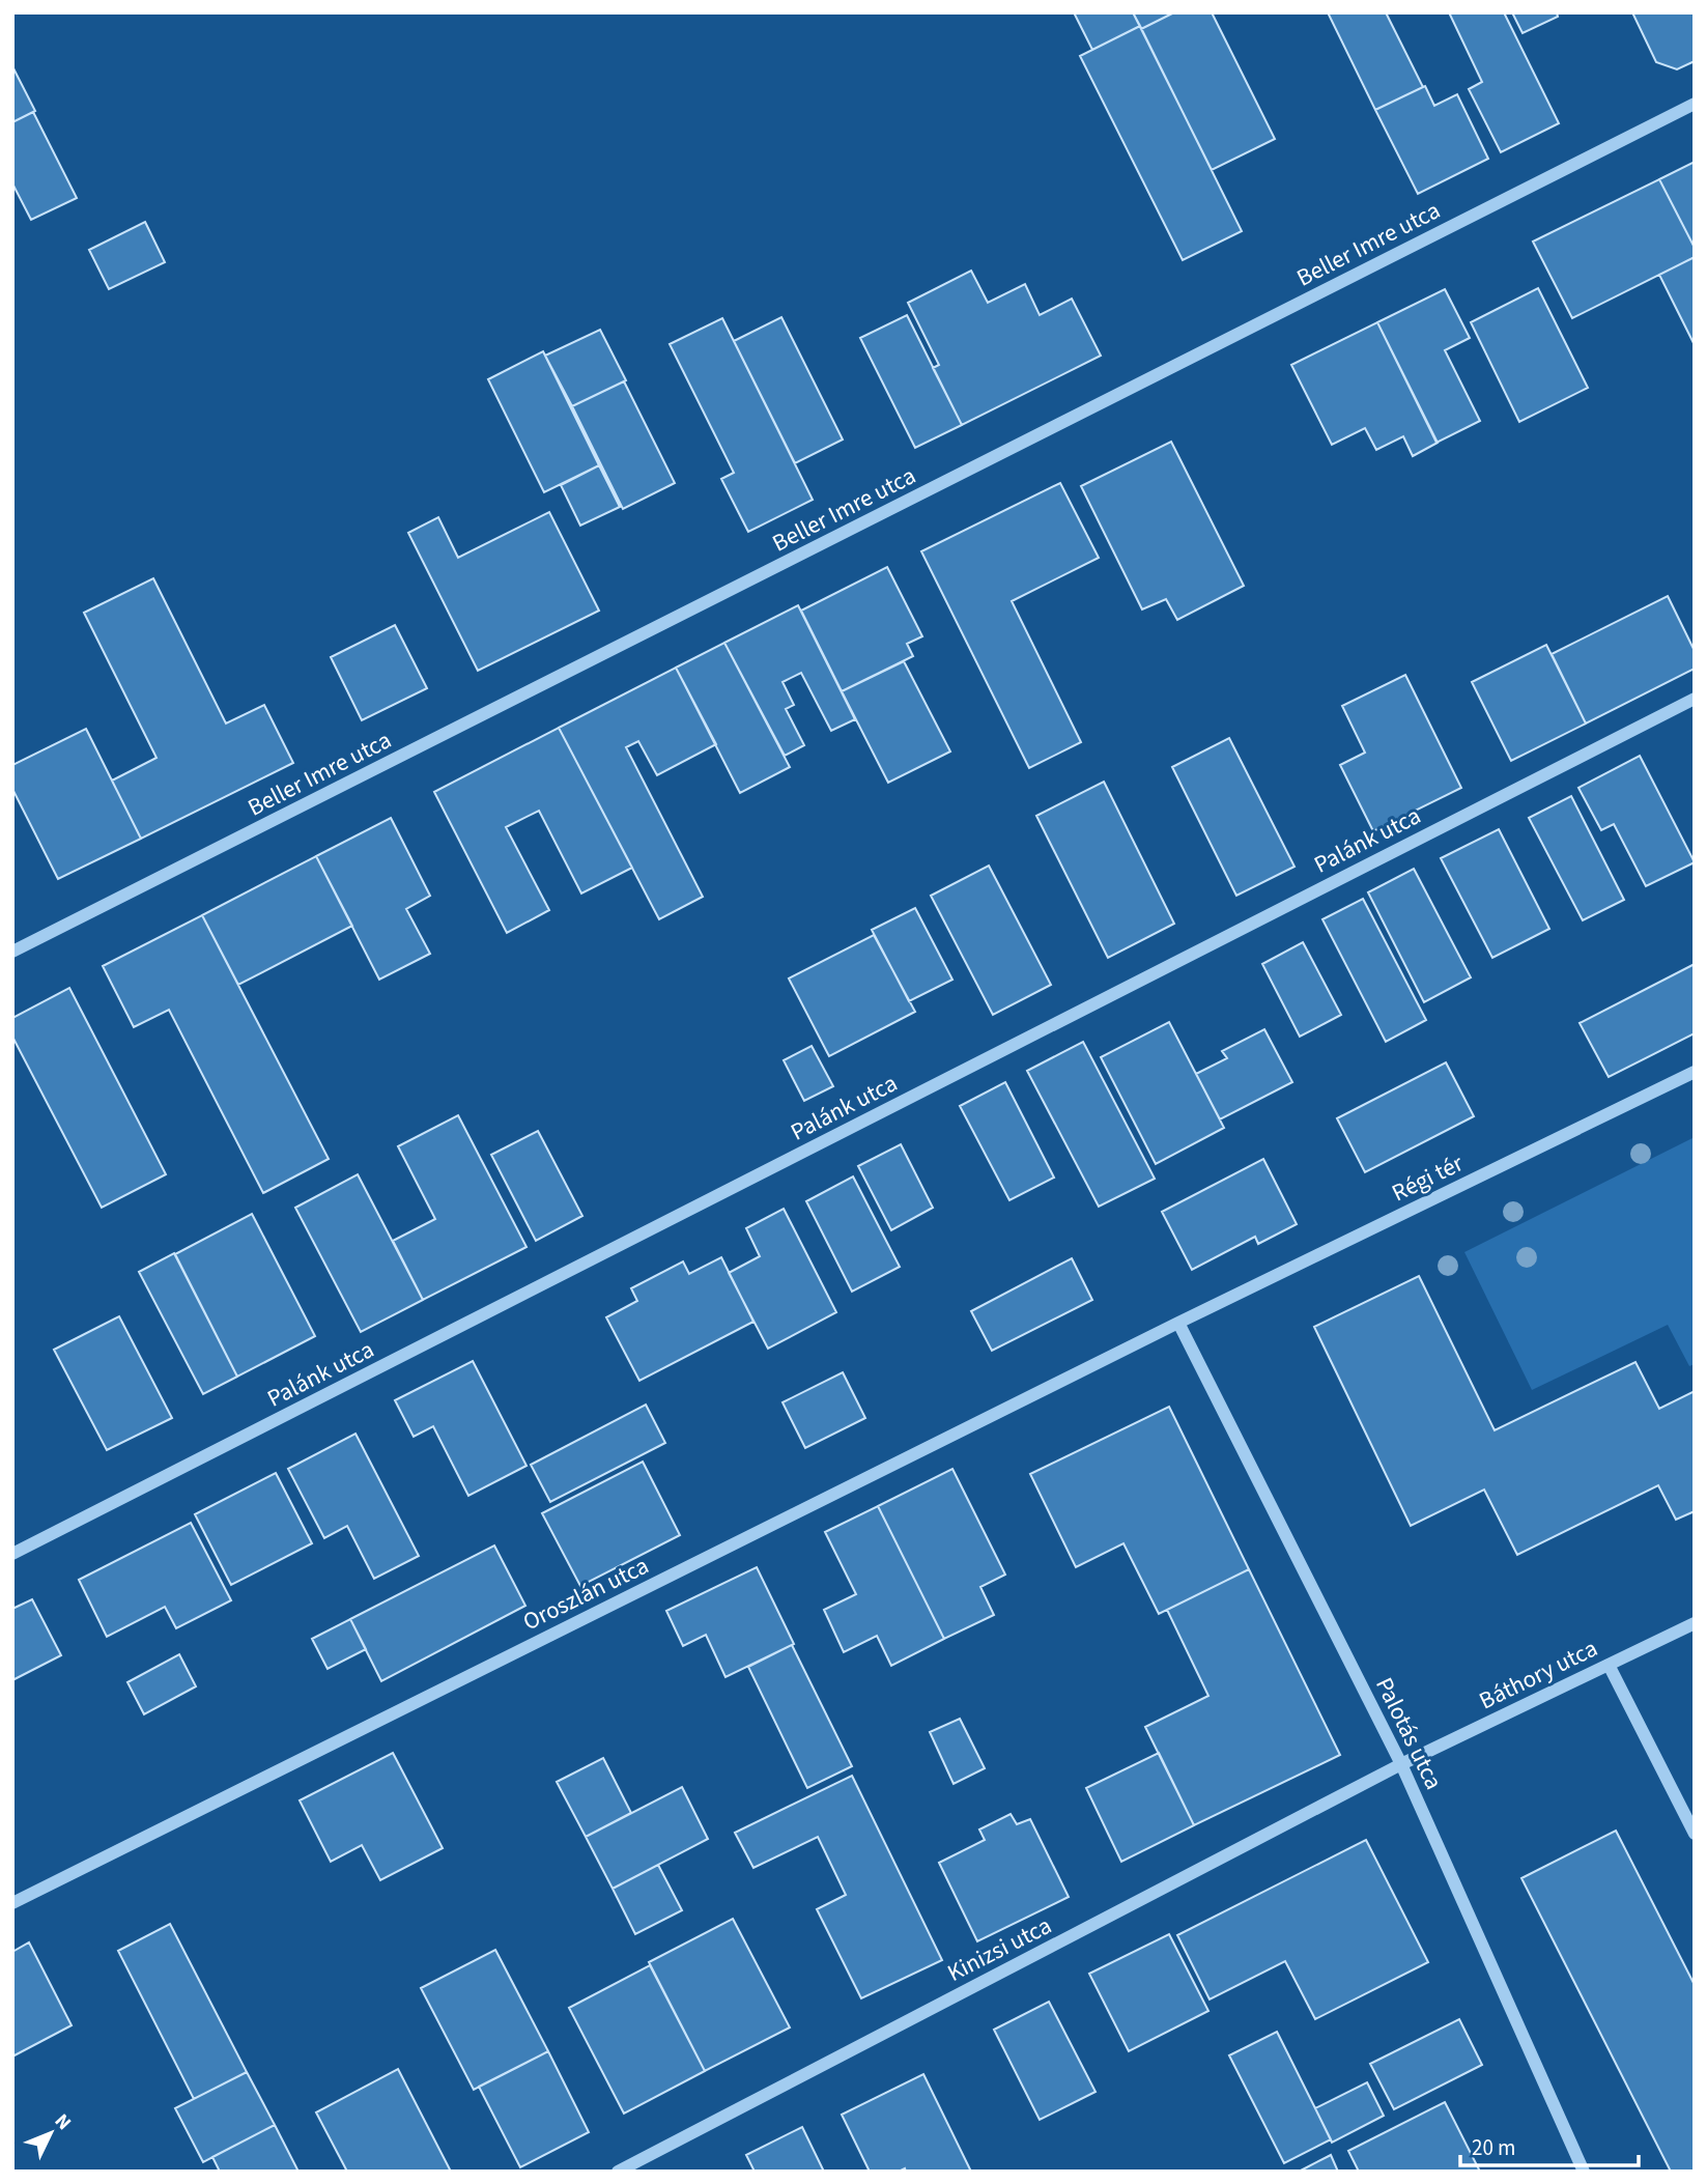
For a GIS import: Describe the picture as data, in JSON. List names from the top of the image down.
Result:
{
  "streets": {
    "street": [
      "Beller Imre utca",
      "Palánk utca",
      "Régi tér",
      "Oroszlán utca",
      "Báthory utca",
      "Palotás utca",
      "Kinizsi utca"
    ]
  },
  "crossings": [
    ["Régi tér", "Oroszlán utca"],
    ["Régi tér", "Palotás utca"],
    ["Oroszlán utca", "Palotás utca"],
    ["Báthory utca", "Palotás utca"],
    ["Báthory utca", "Kinizsi utca"],
    ["Palotás utca", "Kinizsi utca"]
  ],
  "scale_bar": "20 m",
  "north": "top right"
}
